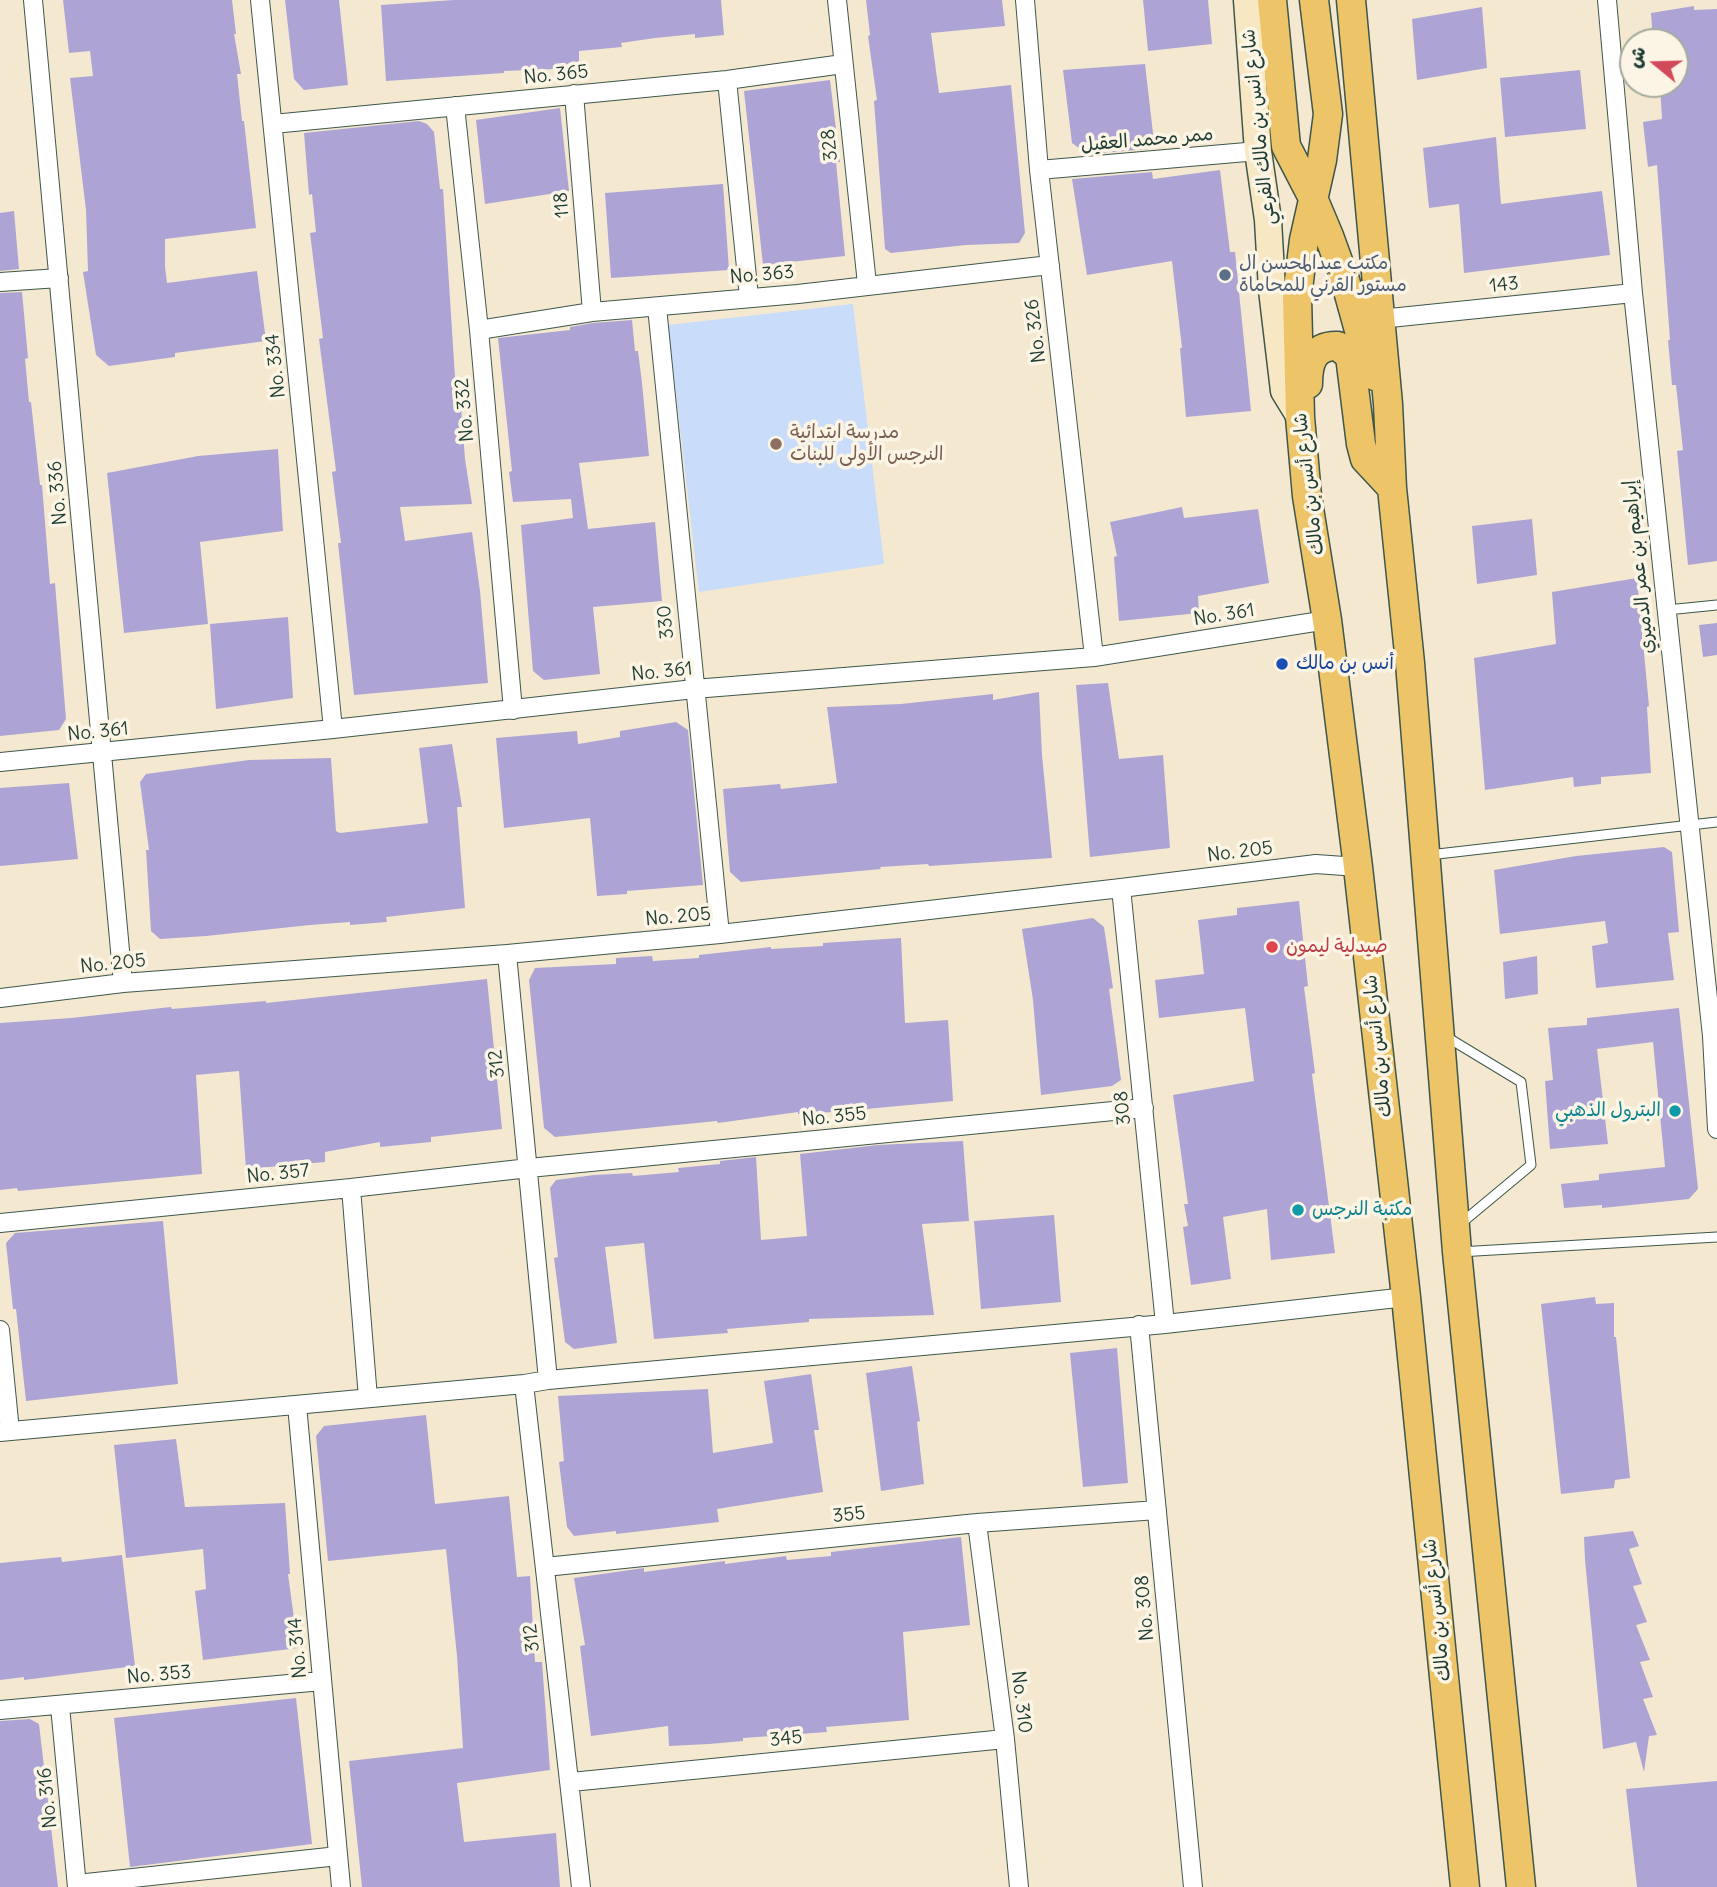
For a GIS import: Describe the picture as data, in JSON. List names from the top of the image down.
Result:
{
  "streets": {
    "main road": ["شارع انس بن مالك الفرعي", "شارع أنس بن مالك"],
    "street": [
      "No. 365",
      "ممر محمد العقيل",
      "328",
      "118",
      "No. 363",
      "143",
      "No. 326",
      "No. 334",
      "No. 332",
      "No. 336",
      "إبراهيم بن عمر الدميري",
      "No. 361",
      "330",
      "No. 205",
      "312",
      "308",
      "No. 355",
      "No. 357",
      "355",
      "No. 308",
      "No. 314",
      "No. 353",
      "No. 310",
      "345",
      "No. 316"
    ]
  },
  "crossings": [
    ["No. 365", "328"],
    ["No. 365", "118"],
    ["No. 365", "No. 334"],
    ["No. 365", "No. 332"],
    ["شارع انس بن مالك الفرعي", "ممر محمد العقيل"],
    ["شارع انس بن مالك الفرعي", "شارع أنس بن مالك"],
    ["ممر محمد العقيل", "No. 326"],
    ["328", "No. 363"],
    ["118", "No. 363"],
    ["No. 363", "No. 326"],
    ["No. 363", "No. 332"],
    ["No. 363", "330"],
    ["143", "إبراهيم بن عمر الدميري"],
    ["No. 326", "No. 361"],
    ["No. 334", "No. 361"],
    ["No. 332", "No. 361"],
    ["شارع أنس بن مالك", "No. 361"],
    ["شارع أنس بن مالك", "No. 205"],
    ["No. 336", "No. 361"],
    ["No. 336", "No. 205"],
    ["No. 361", "330"],
    ["330", "No. 205"],
    ["No. 205", "312"],
    ["No. 205", "308"],
    ["312", "No. 355"],
    ["312", "355"],
    ["312", "345"],
    ["308", "No. 355"],
    ["No. 355", "No. 357"],
    ["355", "No. 308"],
    ["355", "No. 310"],
    ["No. 314", "No. 353"],
    ["No. 353", "No. 316"],
    ["No. 310", "345"]
  ],
  "places": [
    "مكتب عبدالمحسن ال مستور القرني للمحاماة",
    "مدرسة ابتدائية النرجس الأولى للبنات",
    "أنس بن مالك",
    "صيدلية ليمون",
    "البترول الذهبي",
    "مكتبة النرجس"
  ],
  "north": "left"
}
